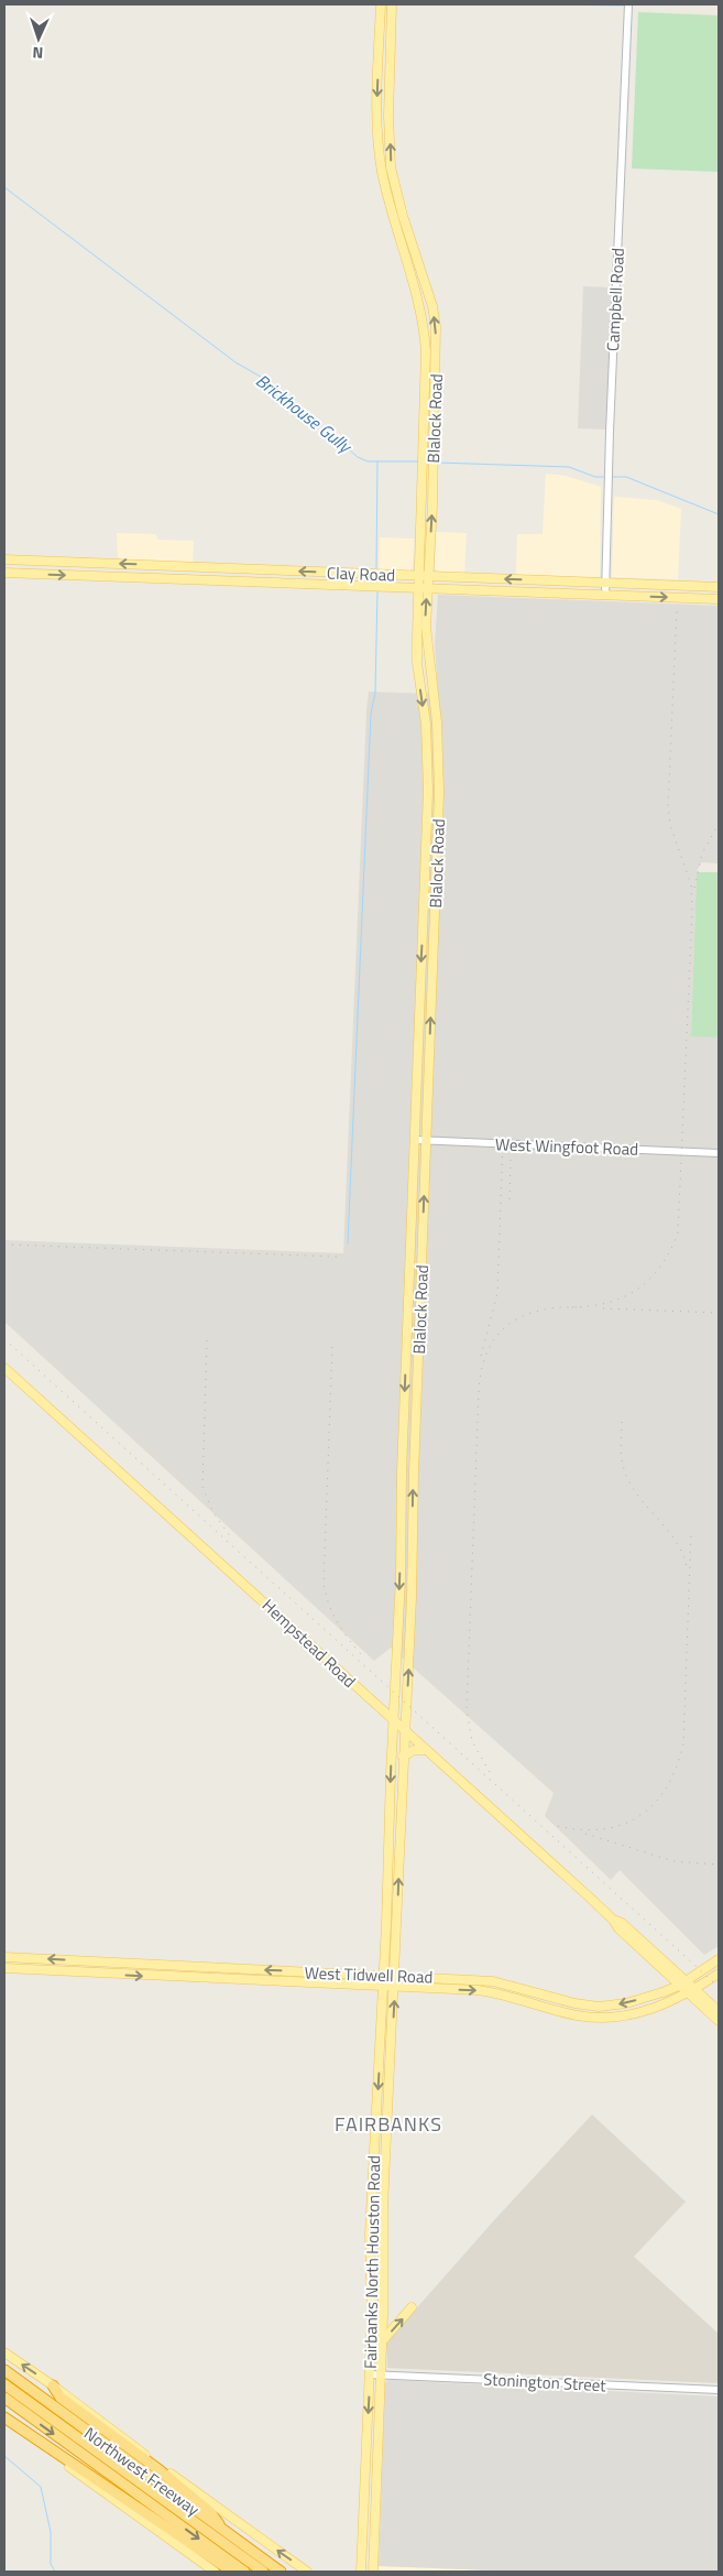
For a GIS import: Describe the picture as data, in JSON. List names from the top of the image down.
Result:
{
  "streets": {
    "highway": ["Northwest Freeway"],
    "main road": [
      "Blalock Road",
      "Clay Road",
      "Hempstead Road",
      "West Tidwell Road",
      "Fairbanks North Houston Road"
    ],
    "street": ["Campbell Road", "West Wingfoot Road", "Stonington Street"]
  },
  "crossings": [
    ["Campbell Road", "Clay Road"],
    ["Blalock Road", "Clay Road"],
    ["Blalock Road", "West Wingfoot Road"],
    ["Blalock Road", "Hempstead Road"],
    ["Blalock Road", "Fairbanks North Houston Road"],
    ["Hempstead Road", "West Tidwell Road"],
    ["Hempstead Road", "Fairbanks North Houston Road"],
    ["West Tidwell Road", "Fairbanks North Houston Road"],
    ["Fairbanks North Houston Road", "Stonington Street"]
  ],
  "districts": ["FAIRBANKS"],
  "water": ["Brickhouse Gully"],
  "north": "bottom"
}
